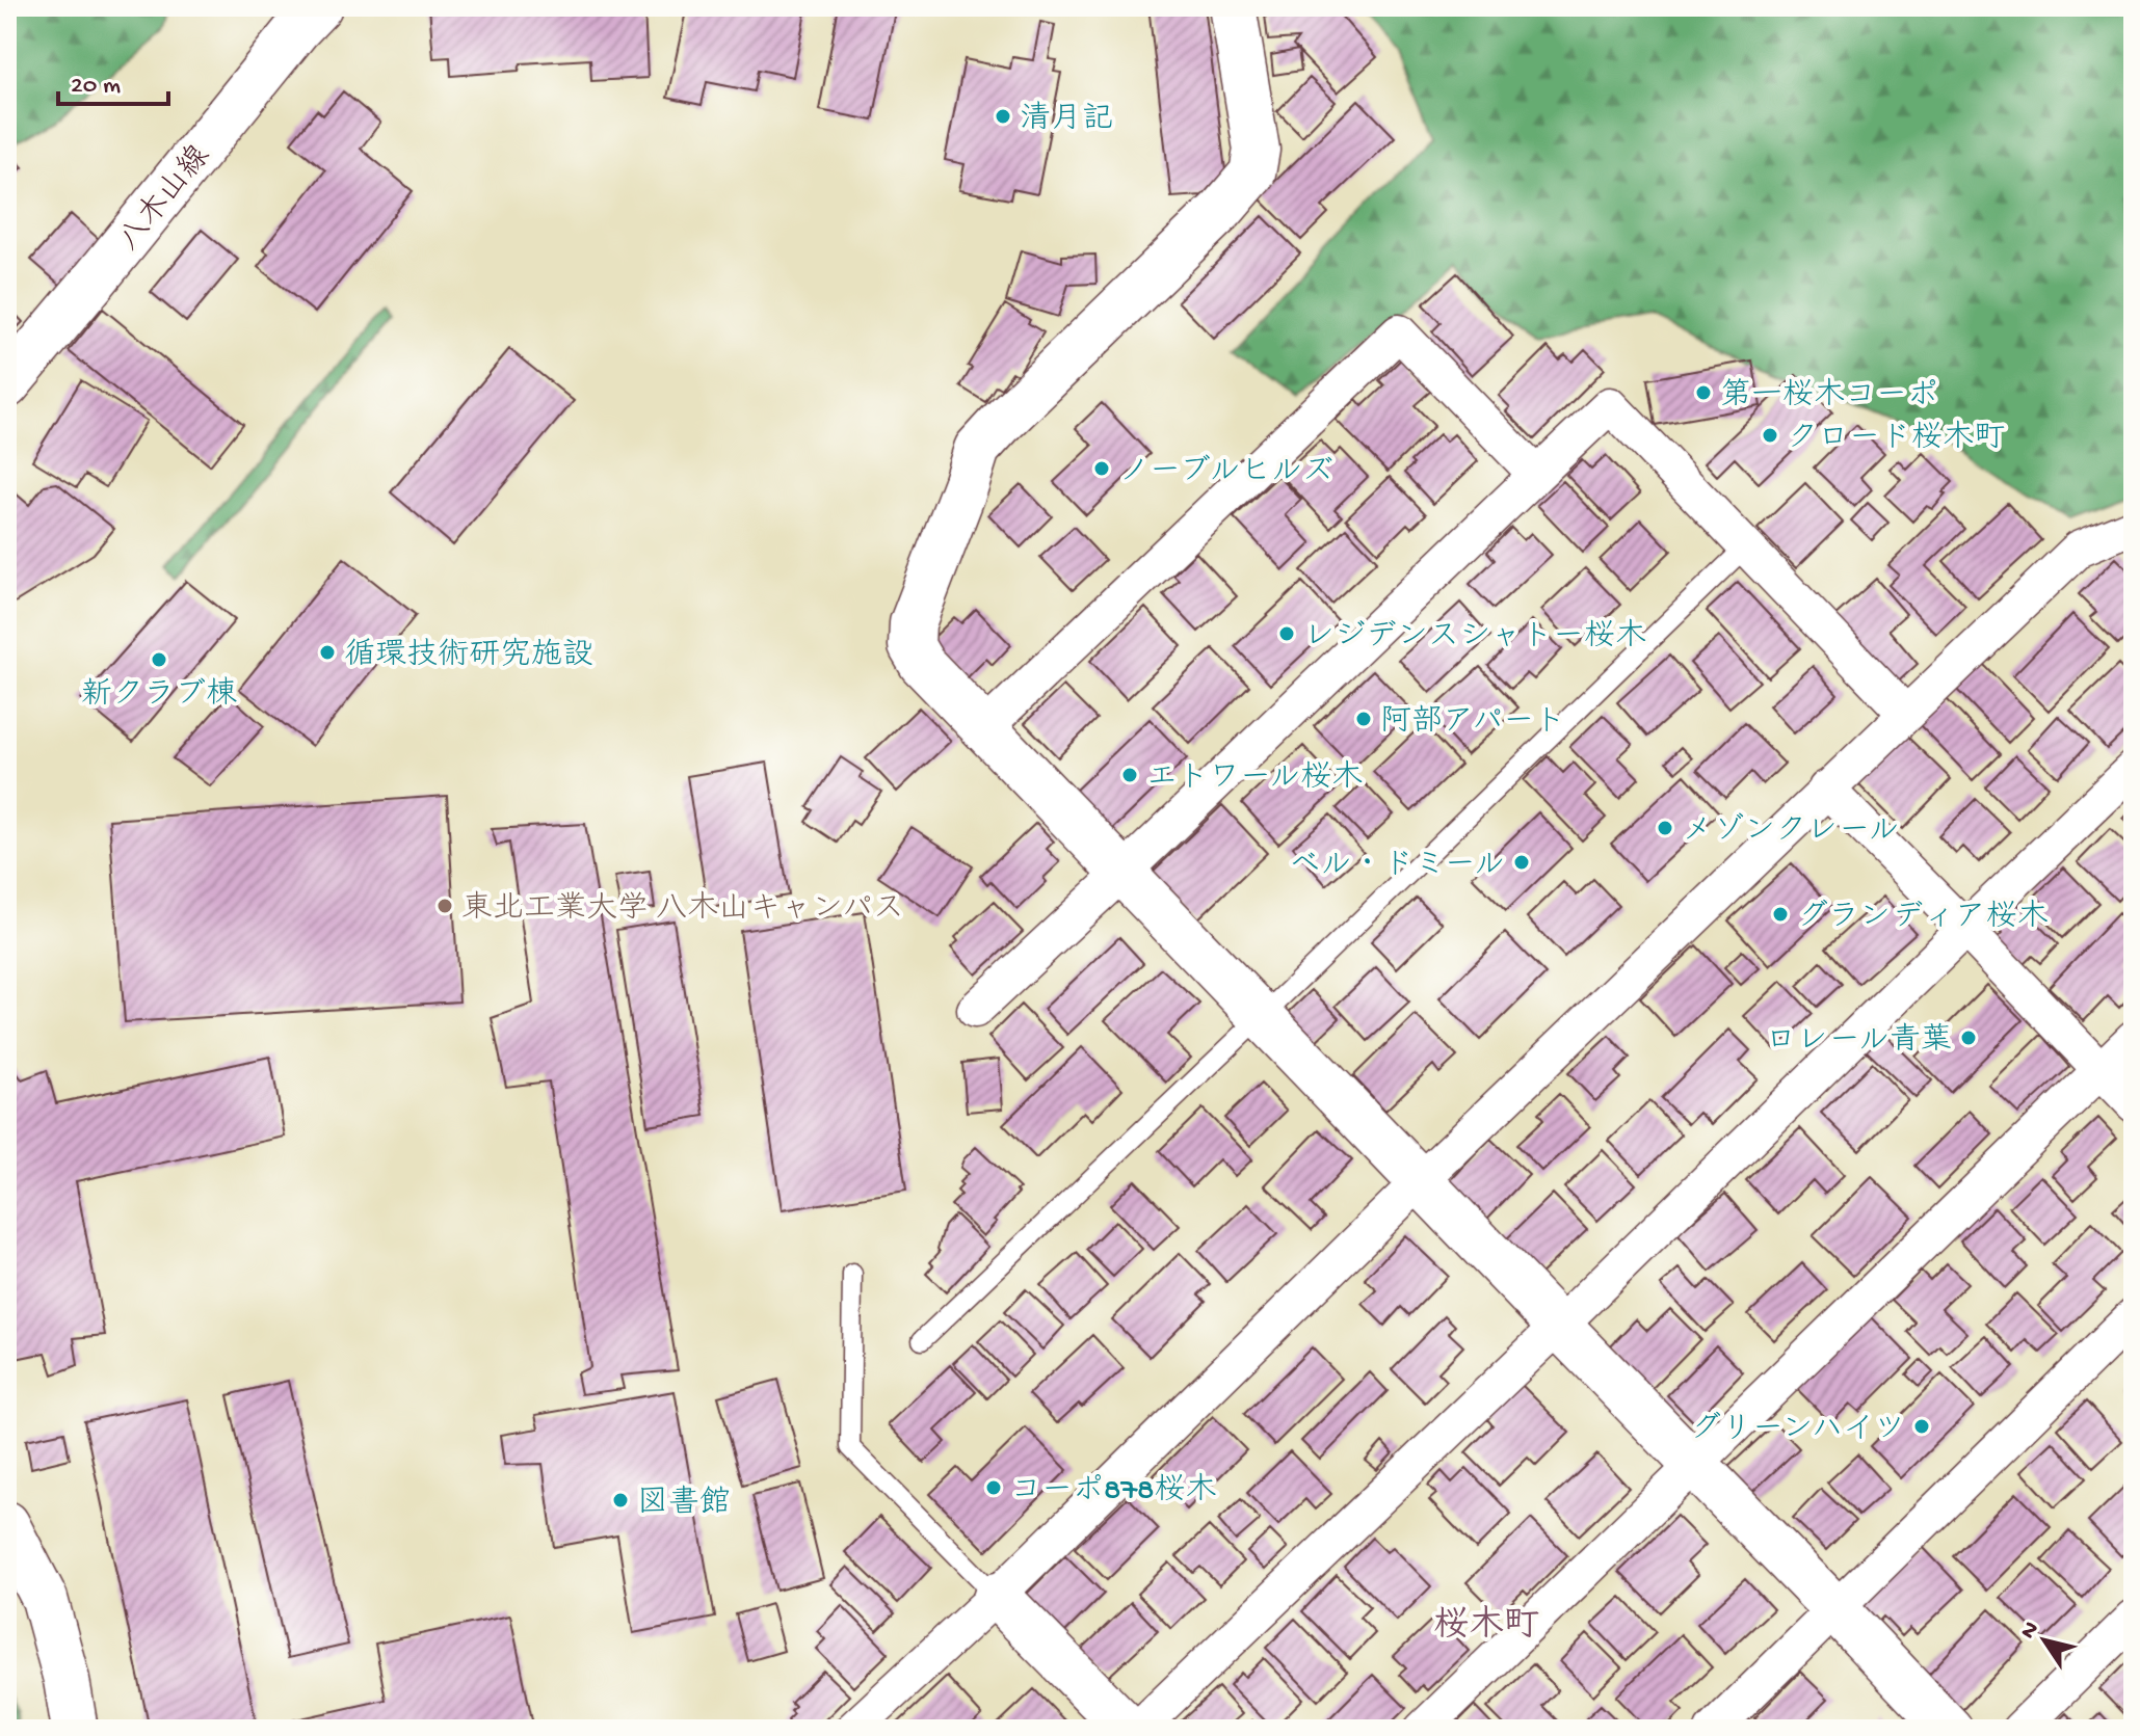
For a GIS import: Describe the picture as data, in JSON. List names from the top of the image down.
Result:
{
  "streets": {
    "street": ["八木山線"]
  },
  "districts": ["桜木町"],
  "places": [
    "清月記",
    "第一桜木コーポ",
    "クロード桜木町",
    "ノーブルヒルズ",
    "レジデンスシャトー桜木",
    "循環技術研究施設",
    "新クラブ棟",
    "阿部アパート",
    "エトワール桜木",
    "メゾンクレール",
    "ベル・ドミール",
    "東北工業大学 八木山キャンパス",
    "グランディア桜木",
    "ロレール青葉",
    "グリーンハイツ",
    "コーポ878桜木",
    "図書館"
  ],
  "scale_bar": "20 m",
  "north": "top left"
}
